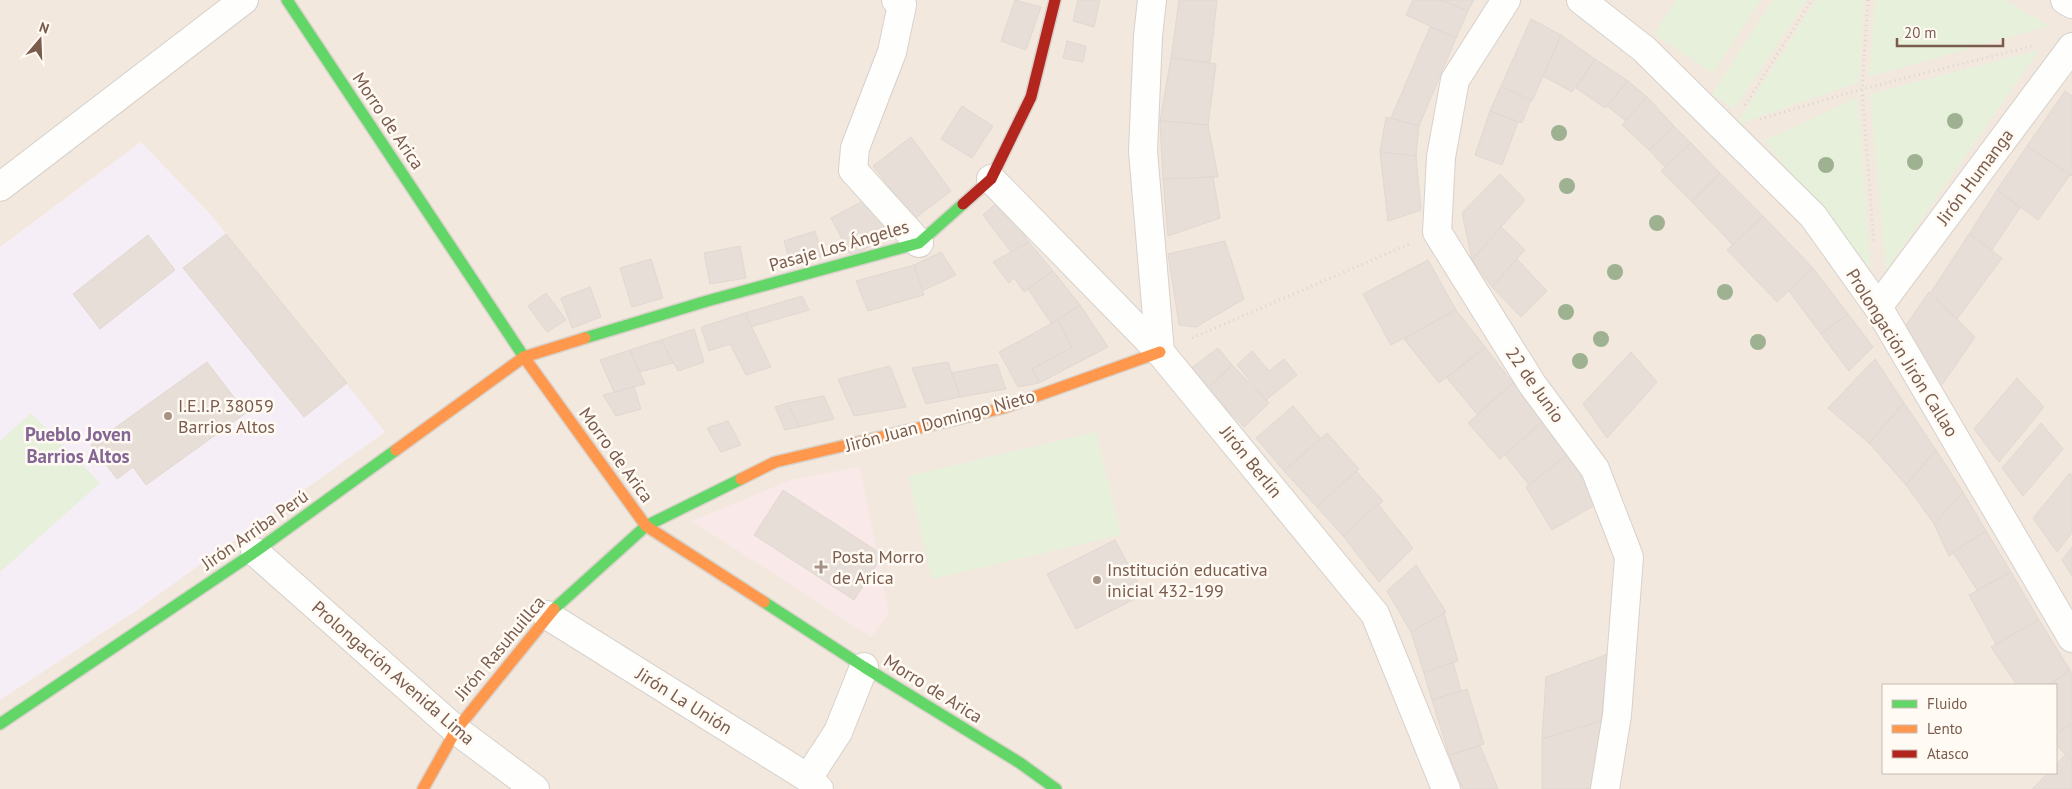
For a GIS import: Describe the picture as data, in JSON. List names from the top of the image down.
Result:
{
  "streets": {
    "street": [
      "Morro de Arica",
      "Jirón Humanga",
      "Pasaje Los Ángeles",
      "Prolongación Jirón Callao",
      "22 de Junio",
      "Jirón Juan Domingo Nieto",
      "Jirón Berlín",
      "Jirón Arriba Perú",
      "Jirón Rasuhuillca",
      "Prolongación Avenida Lima",
      "Jirón La Unión"
    ]
  },
  "crossings": [
    ["Morro de Arica", "Pasaje Los Ángeles"],
    ["Morro de Arica", "Jirón Juan Domingo Nieto"],
    ["Morro de Arica", "Jirón Arriba Perú"],
    ["Morro de Arica", "Jirón Rasuhuillca"],
    ["Jirón Humanga", "Prolongación Jirón Callao"],
    ["Pasaje Los Ángeles", "Jirón Berlín"],
    ["Pasaje Los Ángeles", "Jirón Arriba Perú"],
    ["Jirón Juan Domingo Nieto", "Jirón Berlín"],
    ["Jirón Juan Domingo Nieto", "Jirón Rasuhuillca"],
    ["Jirón Arriba Perú", "Prolongación Avenida Lima"],
    ["Jirón Rasuhuillca", "Prolongación Avenida Lima"],
    ["Jirón Rasuhuillca", "Jirón La Unión"]
  ],
  "districts": ["Pueblo Joven Barrios Altos"],
  "places": {
    "other": ["I.E.I.P. 38059 Barrios Altos", "Institución educativa inicial 432-199"],
    "health": ["Posta Morro de Arica"]
  },
  "legend": ["Fluido", "Lento", "Atasco"],
  "scale_bar": "20 m",
  "north": "top"
}
